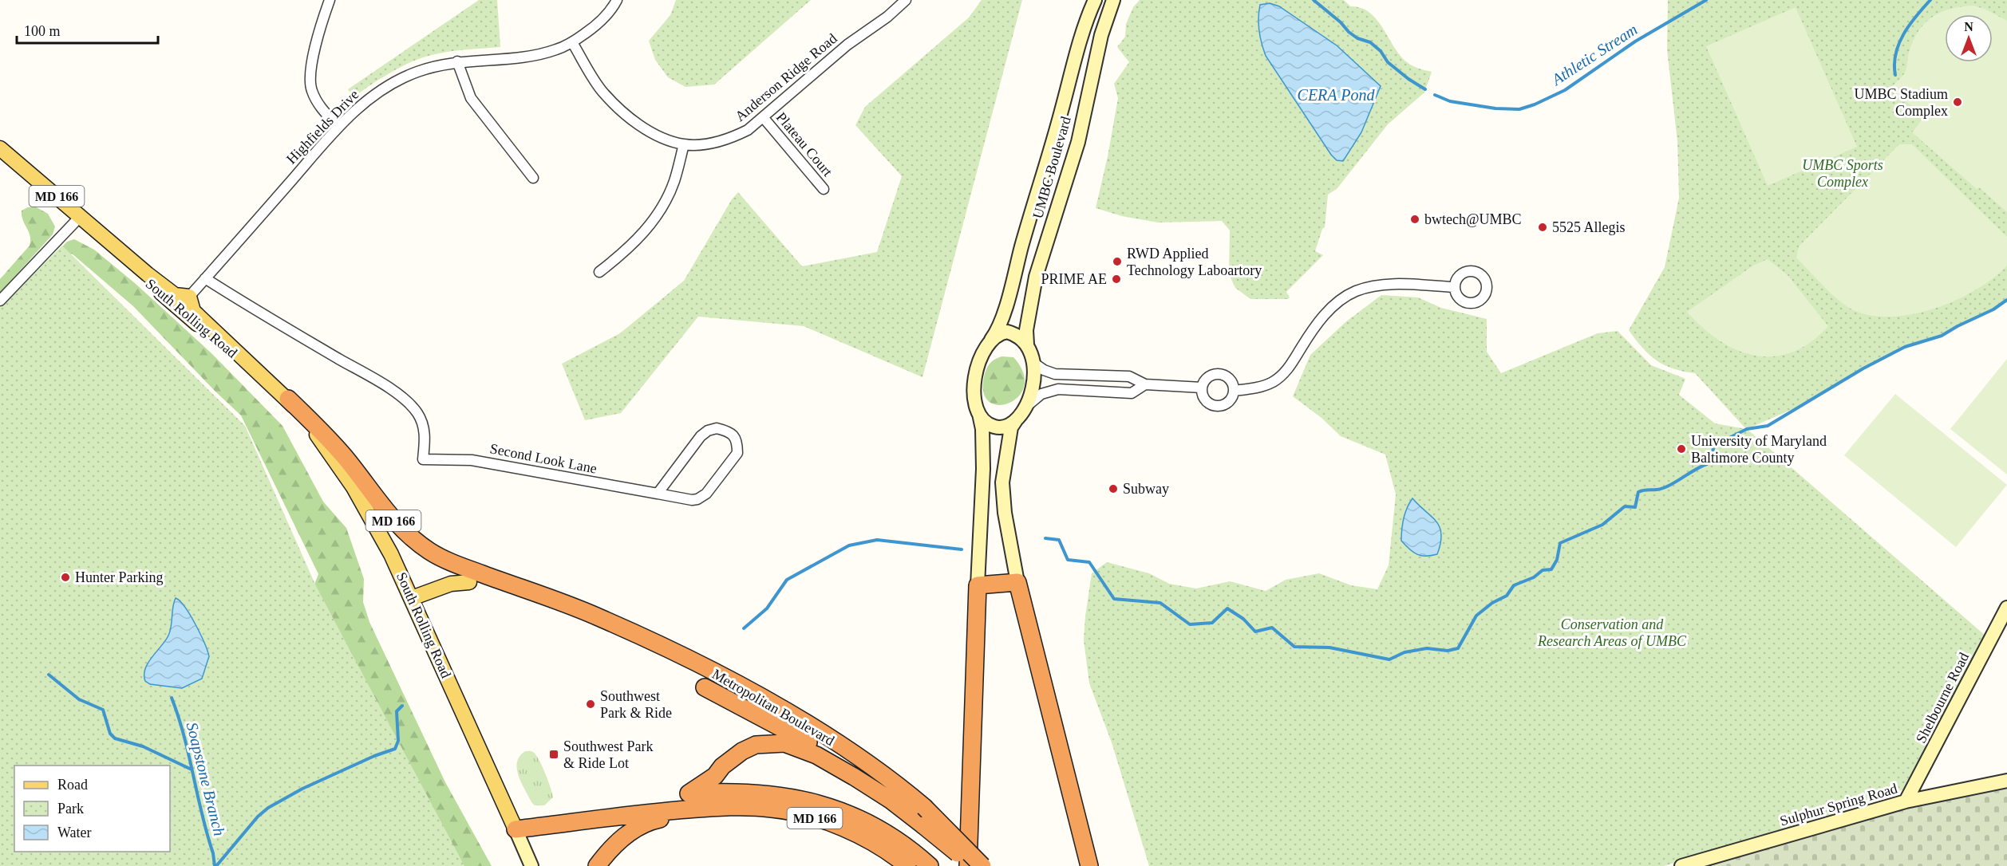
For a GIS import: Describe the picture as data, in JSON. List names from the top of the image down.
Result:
{
  "streets": {
    "highway": ["MD 166", "Metropolitan Boulevard"],
    "main road": ["South Rolling Road"],
    "street": [
      "Anderson Ridge Road",
      "Highfields Drive",
      "Plateau Court",
      "UMBC Boulevard",
      "Second Look Lane",
      "Shelbourne Road",
      "Sulphur Spring Road"
    ]
  },
  "crossings": [
    ["Anderson Ridge Road", "Highfields Drive"],
    ["Anderson Ridge Road", "Plateau Court"],
    ["Highfields Drive", "South Rolling Road"],
    ["Highfields Drive", "Second Look Lane"],
    ["MD 166", "South Rolling Road"],
    ["MD 166", "Metropolitan Boulevard"],
    ["Shelbourne Road", "Sulphur Spring Road"]
  ],
  "water": ["Athletic Stream", "CERA Pond", "Soapstone Branch"],
  "parks": ["UMBC Sports Complex", "Conservation and Research Areas of UMBC"],
  "places": {
    "other": [
      "UMBC Stadium Complex",
      "bwtech@UMBC",
      "5525 Allegis",
      "RWD Applied Technology Laboartory",
      "PRIME AE",
      "University of Maryland Baltimore County",
      "Subway",
      "Hunter Parking",
      "Southwest Park & Ride"
    ],
    "transit": ["Southwest Park & Ride Lot"]
  },
  "legend": ["Road", "Park", "Water"],
  "scale_bar": "100 m",
  "north": "top"
}
